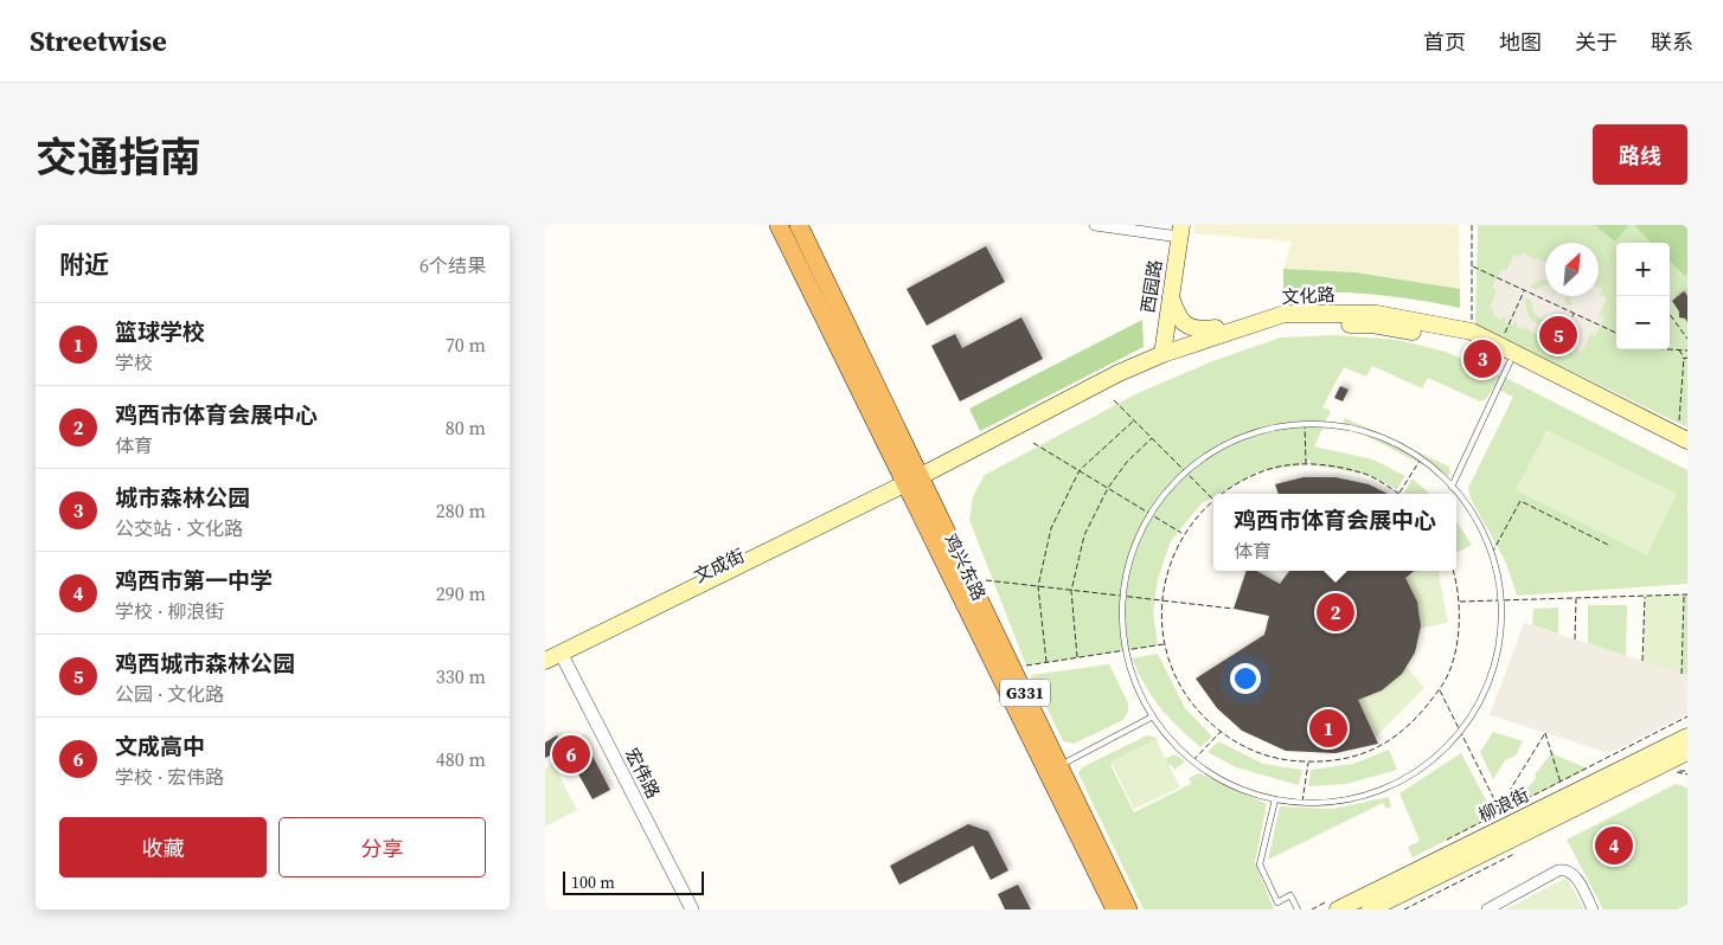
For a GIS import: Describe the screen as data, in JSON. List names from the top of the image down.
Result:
{
  "streets": {
    "highway": ["鸡兴东路", "G331"],
    "main road": [
      "西园路",
      "文化路",
      "文成街",
      "柳浪街"
    ],
    "street": ["宏伟路"]
  },
  "crossings": [
    ["西园路", "文化路"],
    ["文化路", "文成街"],
    ["文化路", "鸡兴东路"],
    ["文成街", "鸡兴东路"],
    ["文成街", "宏伟路"]
  ],
  "scale_bar": "100 m",
  "north": "top right",
  "page": {
    "header": "Streetwise",
    "nav": [
      "首页",
      "地图",
      "关于",
      "联系"
    ],
    "title": "交通指南",
    "buttons": [
      "路线",
      ["收藏", "分享"]
    ],
    "heading": ["附近", "6个结果"],
    "map_buttons": ["+", "−"],
    "list": [
      {
        "mark": "1",
        "name": "篮球学校",
        "note": "学校",
        "value": "70 m"
      },
      {
        "mark": "2",
        "name": "鸡西市体育会展中心",
        "note": "体育",
        "value": "80 m"
      },
      {
        "mark": "3",
        "name": "城市森林公园",
        "note": "公交站 · 文化路",
        "value": "280 m"
      },
      {
        "mark": "4",
        "name": "鸡西市第一中学",
        "note": "学校 · 柳浪街",
        "value": "290 m"
      },
      {
        "mark": "5",
        "name": "鸡西城市森林公园",
        "note": "公园 · 文化路",
        "value": "330 m"
      },
      {
        "mark": "6",
        "name": "文成高中",
        "note": "学校 · 宏伟路",
        "value": "480 m"
      }
    ],
    "pins": [
      "5",
      "3",
      "2",
      "1",
      "6",
      "4"
    ],
    "popup": ["鸡西市体育会展中心", "体育"],
    "scale": "100 m"
  }
}
